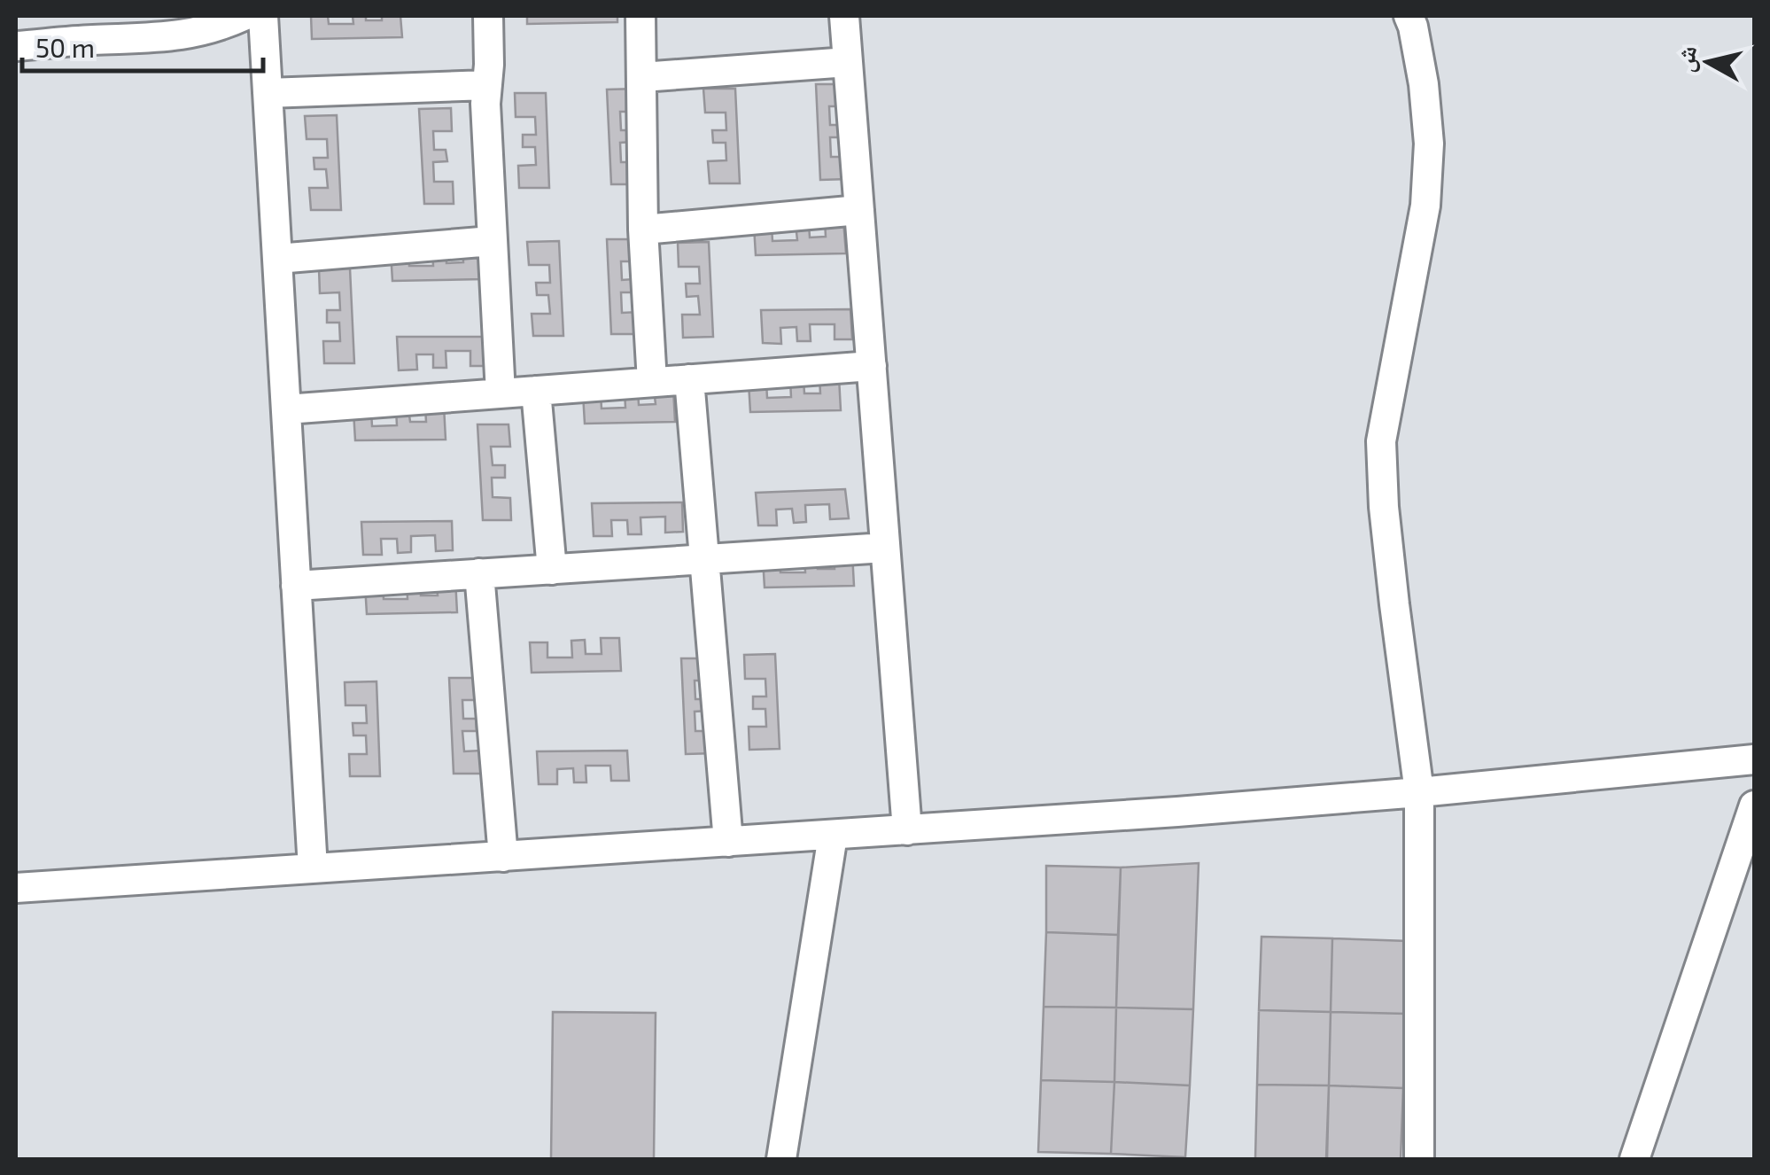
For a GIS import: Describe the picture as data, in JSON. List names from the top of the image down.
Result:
{
  "scale_bar": "50 m",
  "north": "left"
}
